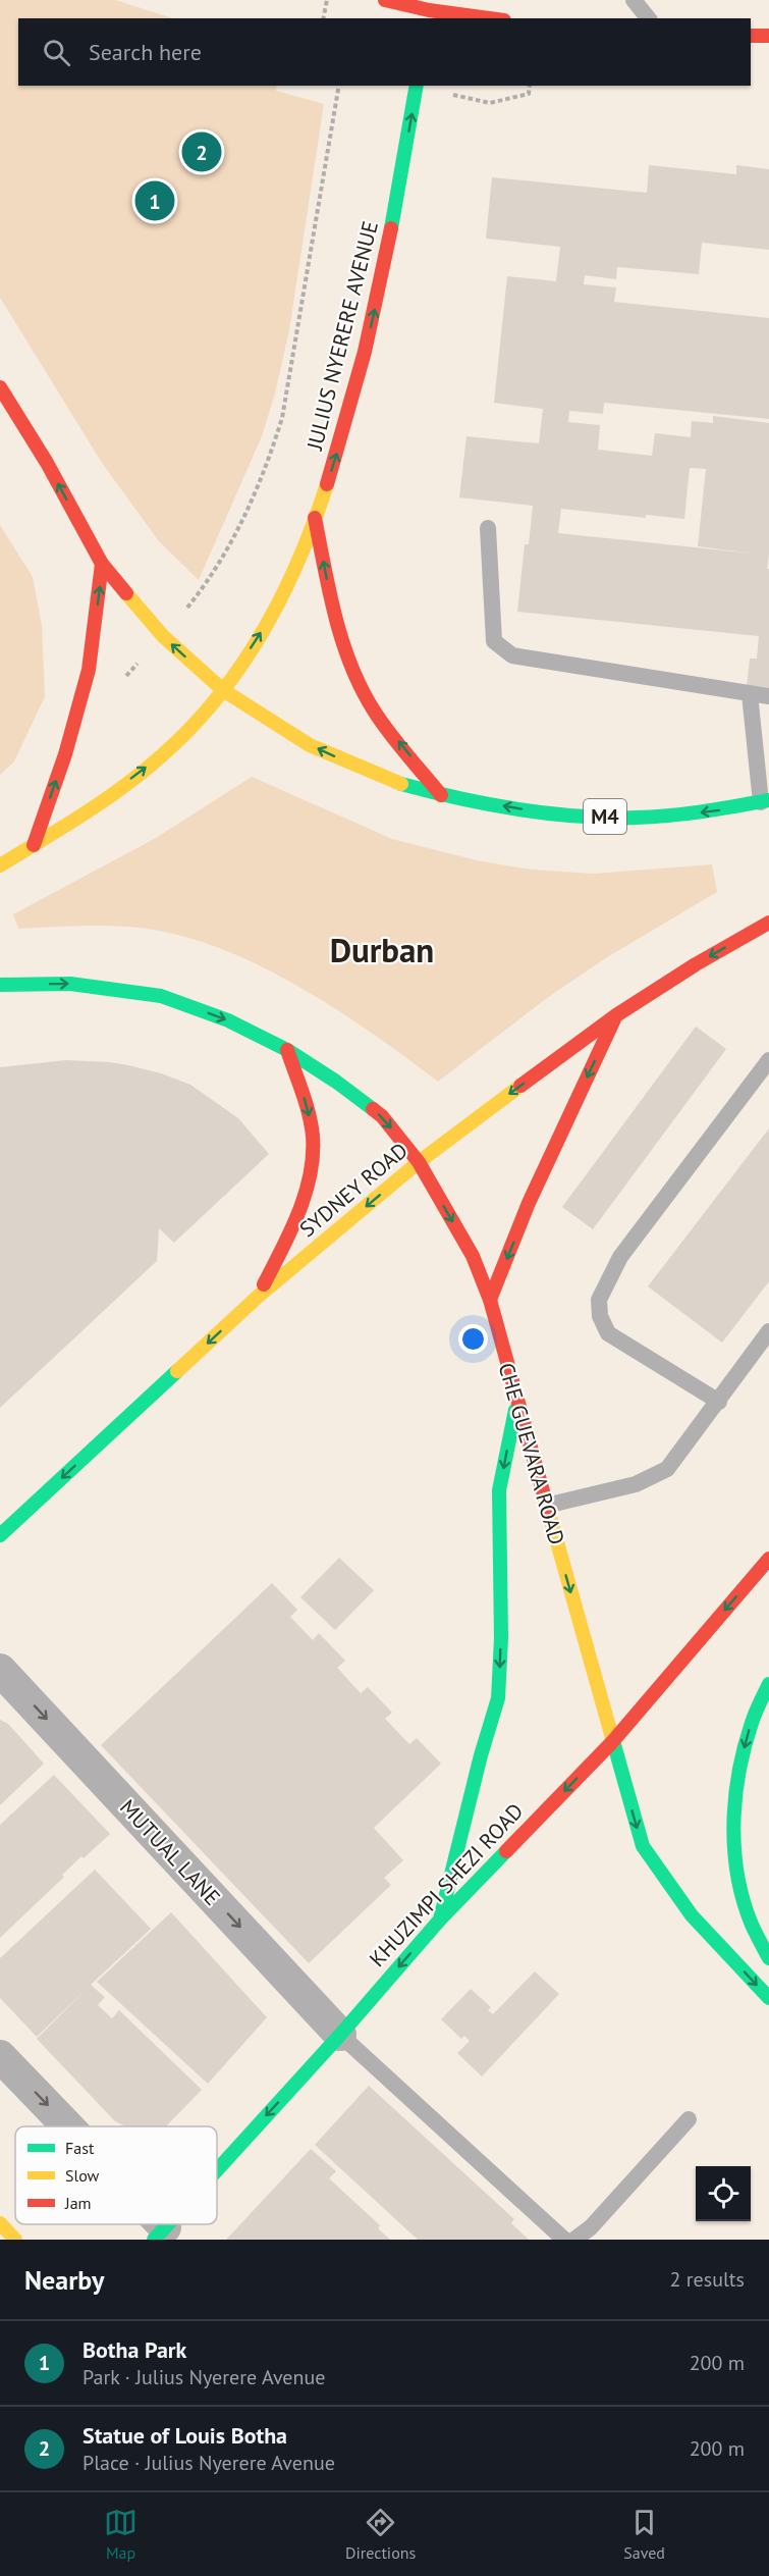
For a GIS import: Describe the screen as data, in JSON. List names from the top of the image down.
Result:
{
  "streets": {
    "main road": [
      "JULIUS NYERERE AVENUE",
      "M4",
      "SYDNEY ROAD",
      "CHE GUEVARA ROAD",
      "KHUZIMPI SHEZI ROAD"
    ],
    "street": ["MUTUAL LANE"]
  },
  "crossings": [
    ["JULIUS NYERERE AVENUE", "M4"],
    ["SYDNEY ROAD", "CHE GUEVARA ROAD"],
    ["CHE GUEVARA ROAD", "KHUZIMPI SHEZI ROAD"],
    ["MUTUAL LANE", "KHUZIMPI SHEZI ROAD"]
  ],
  "one_way": [
    "JULIUS NYERERE AVENUE",
    "SYDNEY ROAD",
    "CHE GUEVARA ROAD",
    "MUTUAL LANE",
    "KHUZIMPI SHEZI ROAD"
  ],
  "districts": ["Durban"],
  "legend": ["Fast", "Slow", "Jam"],
  "page": {
    "search": "Search here",
    "pins": ["2", "1"],
    "heading": ["Nearby", "2 results"],
    "list": [
      {
        "mark": "1",
        "name": "Botha Park",
        "note": "Park · Julius Nyerere Avenue",
        "value": "200 m"
      },
      {
        "mark": "2",
        "name": "Statue of Louis Botha",
        "note": "Place · Julius Nyerere Avenue",
        "value": "200 m"
      }
    ],
    "nav": ["Map", "Directions", "Saved"]
  }
}
